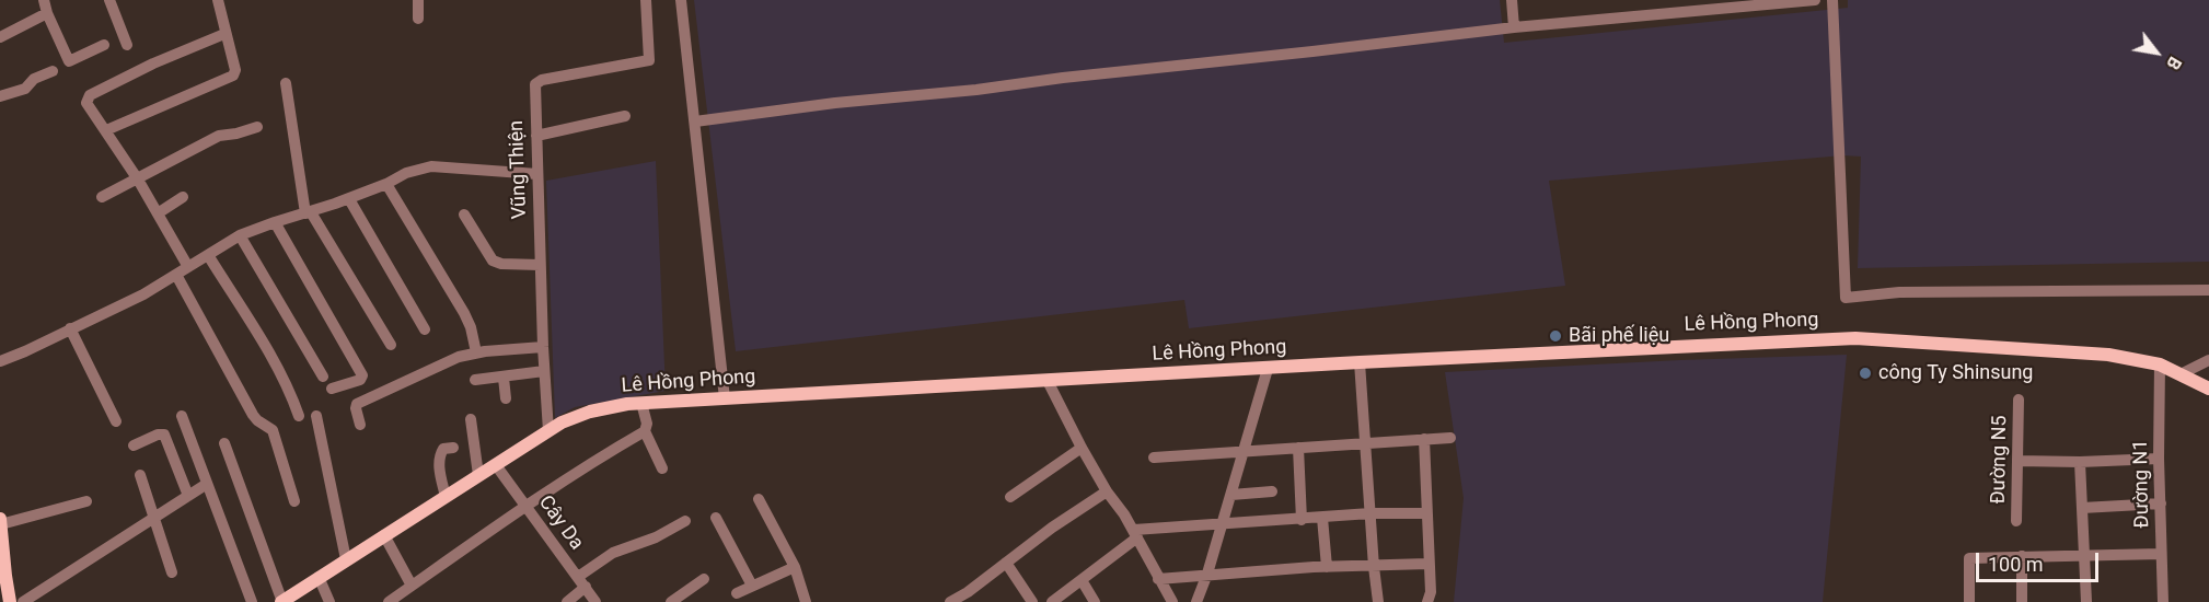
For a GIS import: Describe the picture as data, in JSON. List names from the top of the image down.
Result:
{
  "streets": {
    "main road": ["Lê Hồng Phong"],
    "street": [
      "Vũng Thiện",
      "Đường N5",
      "Đường N1",
      "Cây Da"
    ]
  },
  "crossings": [
    ["Vũng Thiện", "Lê Hồng Phong"],
    ["Lê Hồng Phong", "Đường N1"],
    ["Lê Hồng Phong", "Cây Da"]
  ],
  "places": ["Bãi phế liệu", "công Ty Shinsung"],
  "scale_bar": "100 m",
  "north": "bottom right"
}
